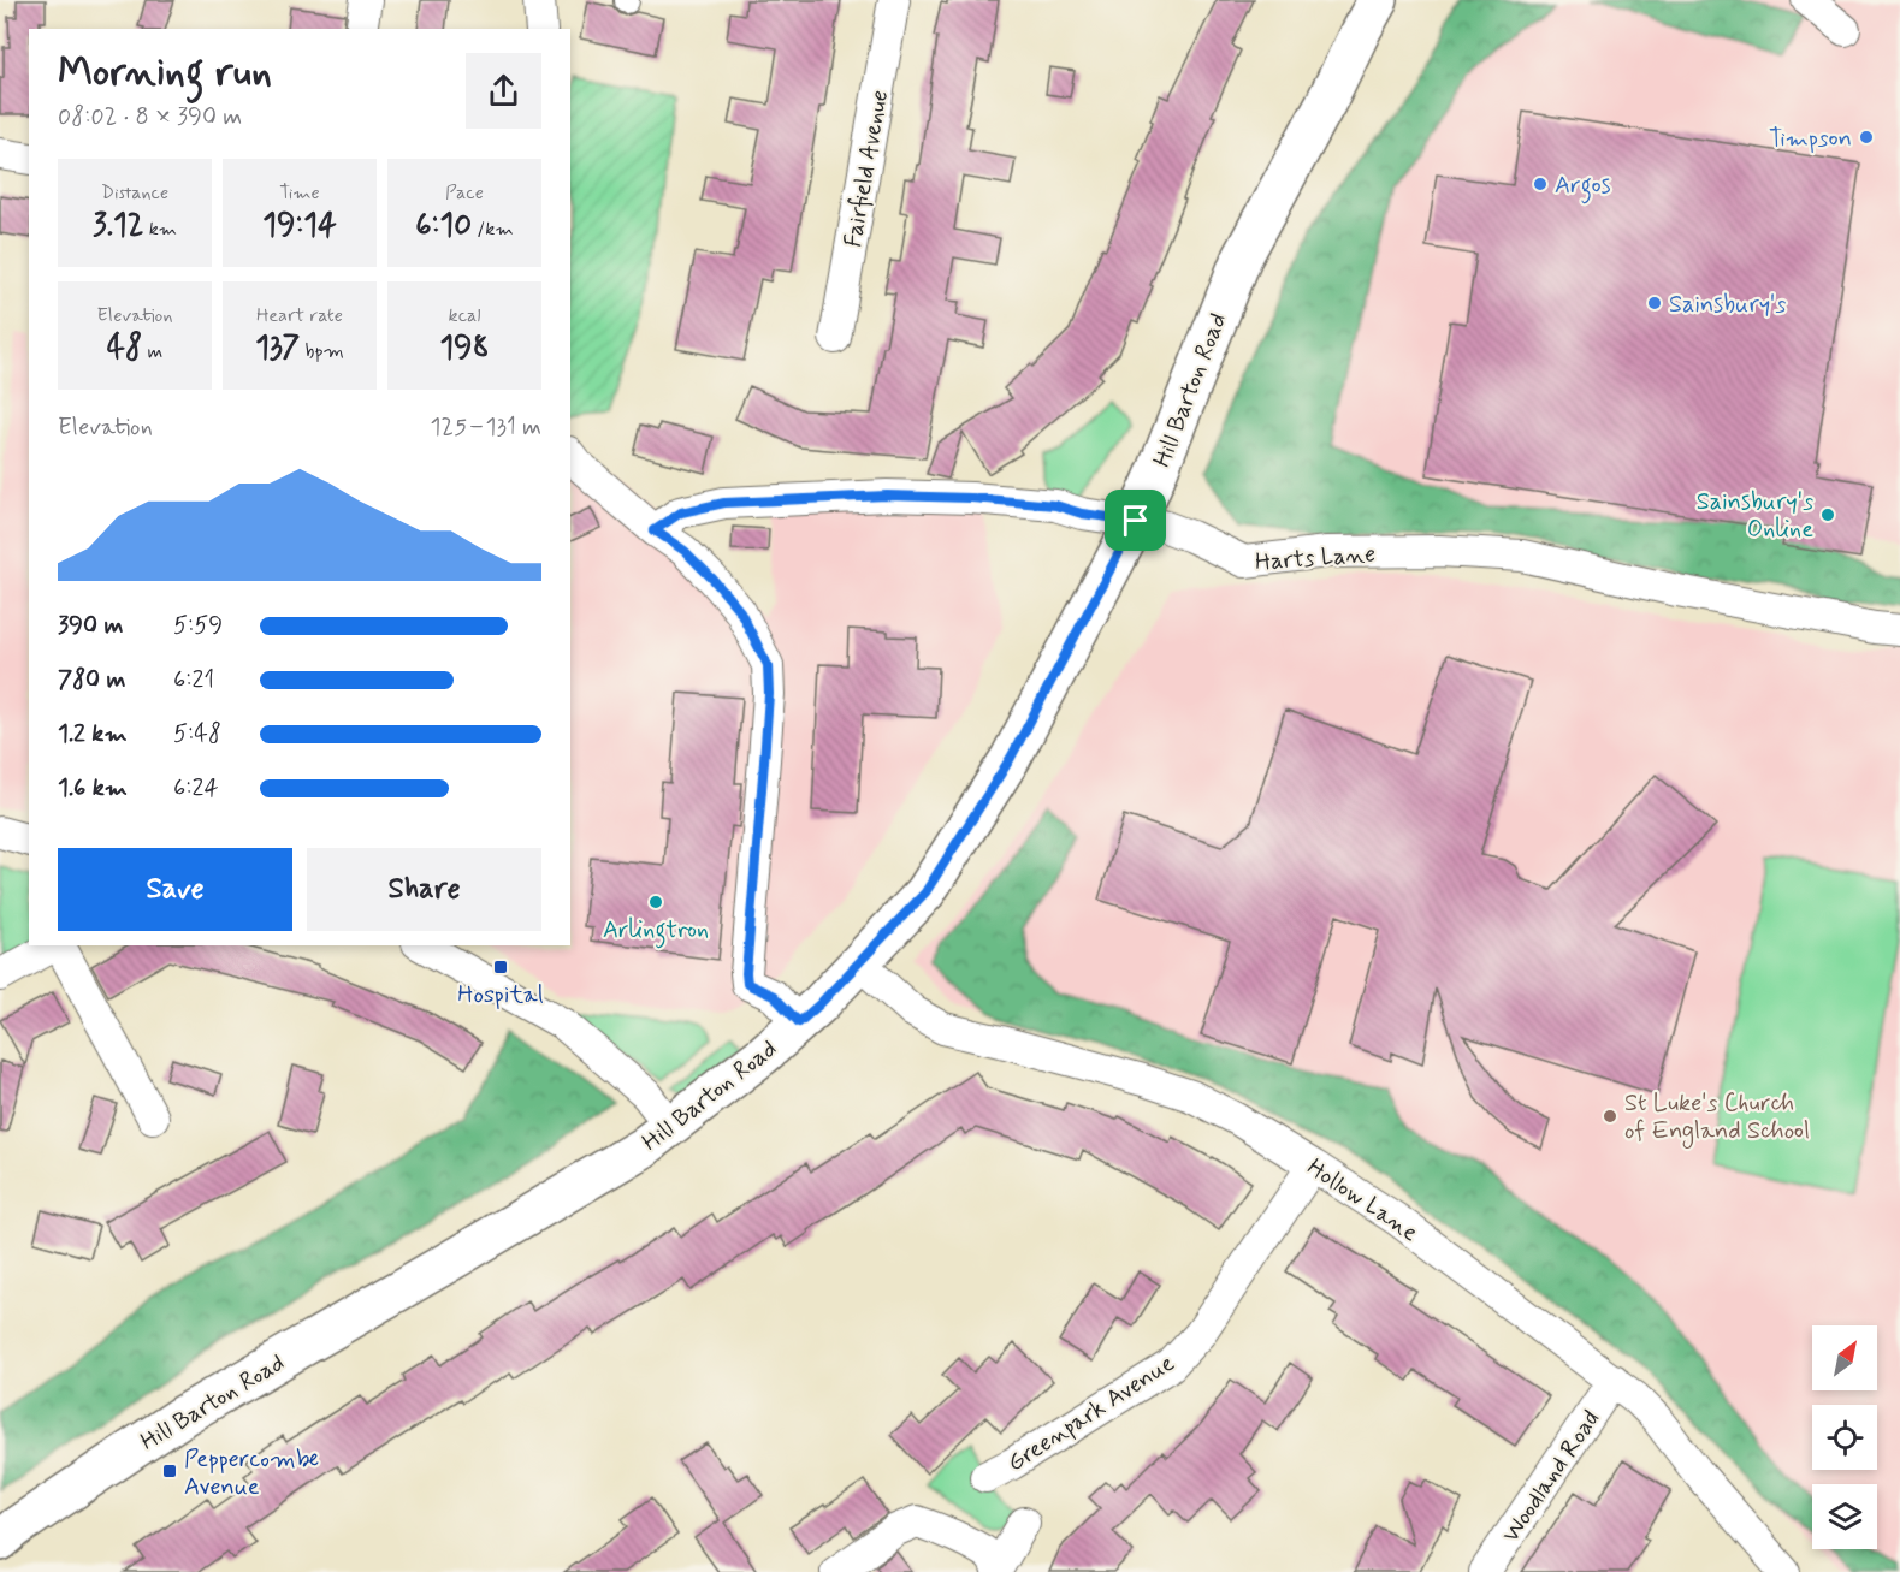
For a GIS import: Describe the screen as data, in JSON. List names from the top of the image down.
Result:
{
  "streets": {
    "main road": ["Hill Barton Road"],
    "street": [
      "Fairfield Avenue",
      "Harts Lane",
      "Hollow Lane",
      "Greenpark Avenue",
      "Woodland Road"
    ]
  },
  "crossings": [
    ["Hill Barton Road", "Harts Lane"],
    ["Hill Barton Road", "Hollow Lane"],
    ["Hollow Lane", "Greenpark Avenue"],
    ["Hollow Lane", "Woodland Road"]
  ],
  "places": {
    "other": [
      "Timpson",
      "Argos",
      "Sainsbury's",
      "Sainsbury's Online",
      "Arlingtron",
      "St Luke's Church of England School"
    ],
    "transit": ["Hospital", "Peppercombe Avenue"]
  },
  "north": "top right",
  "page": {
    "heading": ["Morning run", "08:02 · 8 × 390 m"],
    "stats": [
      ["Distance", "3.12 km"],
      ["Time", "19:14"],
      ["Pace", "6:10 /km"],
      ["Elevation", "48 m"],
      ["Heart rate", "137 bpm"],
      ["kcal", "198"]
    ],
    "chart": ["Elevation", "125–131 m"],
    "list": [
      {
        "name": "390 m",
        "note": "5:59"
      },
      {
        "name": "780 m",
        "note": "6:21"
      },
      {
        "name": "1.2 km",
        "note": "5:48"
      },
      {
        "name": "1.6 km",
        "note": "6:24"
      }
    ],
    "buttons": ["Save", "Share"]
  }
}
